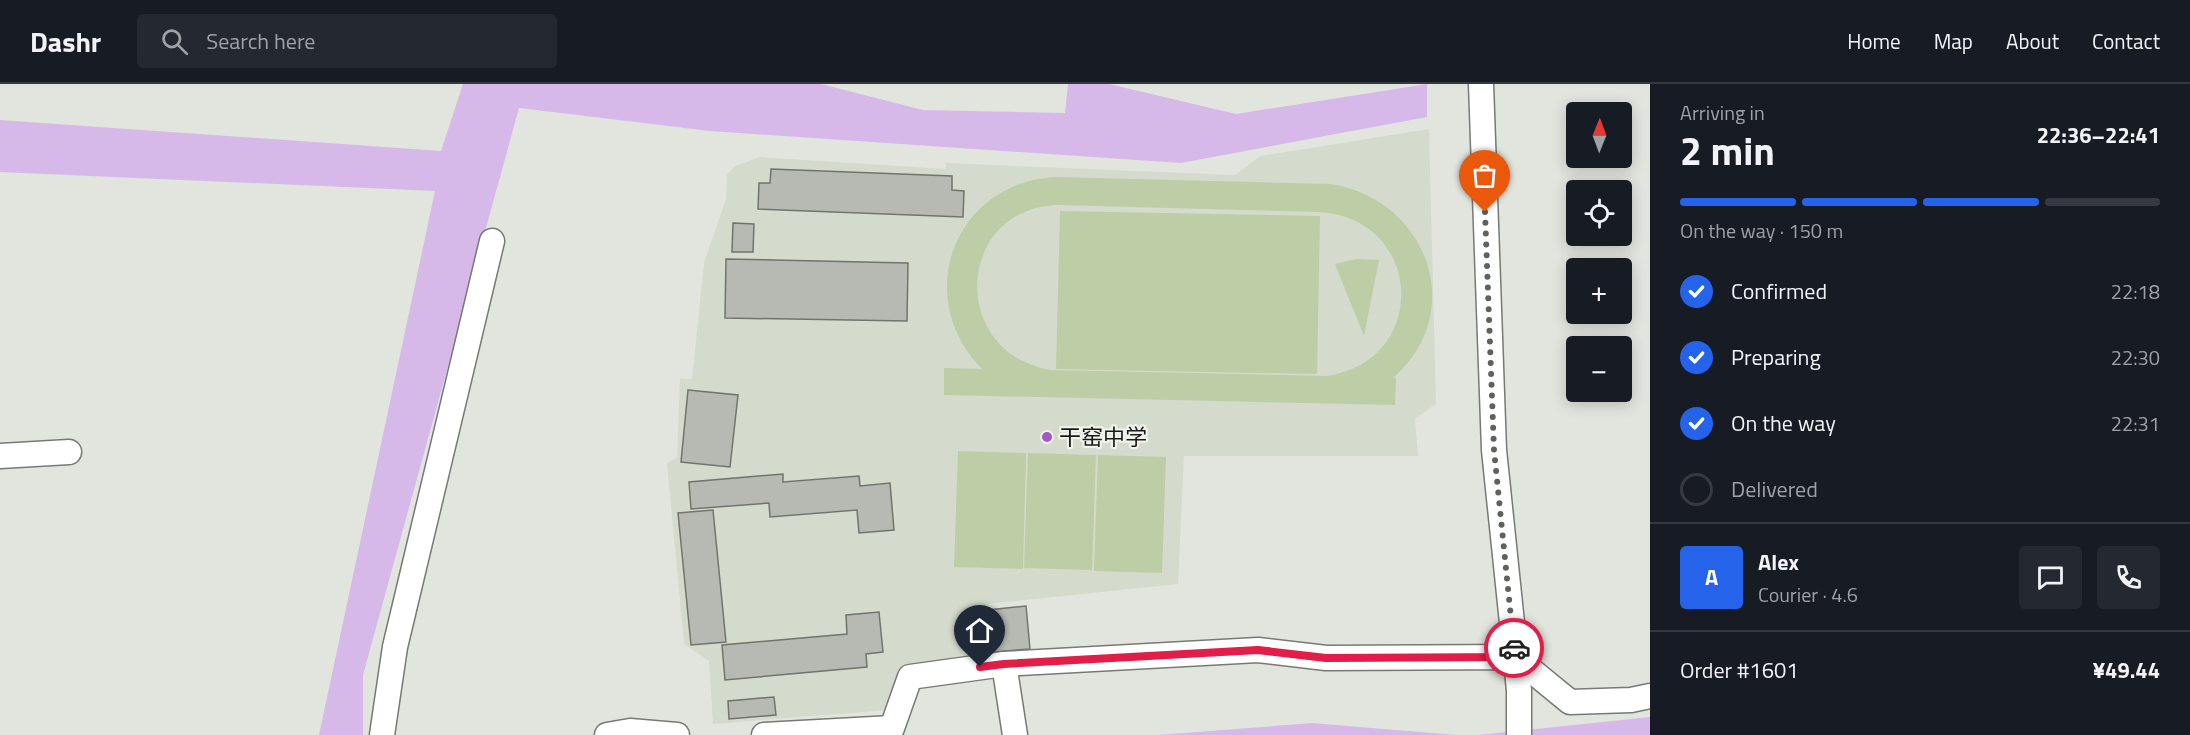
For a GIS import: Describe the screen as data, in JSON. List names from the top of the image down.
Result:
{
  "places": ["干窑中学"],
  "north": "top",
  "page": {
    "header": "Dashr",
    "search": "Search here",
    "nav": [
      "Home",
      "Map",
      "About",
      "Contact"
    ],
    "heading": ["2 min", "Arriving in", "22:36–22:41"],
    "panel": [
      "Alex",
      "Courier · 4.6",
      "Order #1601",
      "¥49.44"
    ],
    "map_buttons": ["+", "−"],
    "bar": "On the way · 150 m",
    "list": [
      ["Confirmed", "22:18"],
      ["Preparing", "22:30"],
      ["On the way", "22:31"],
      "Delivered"
    ],
    "round": "A"
  }
}
